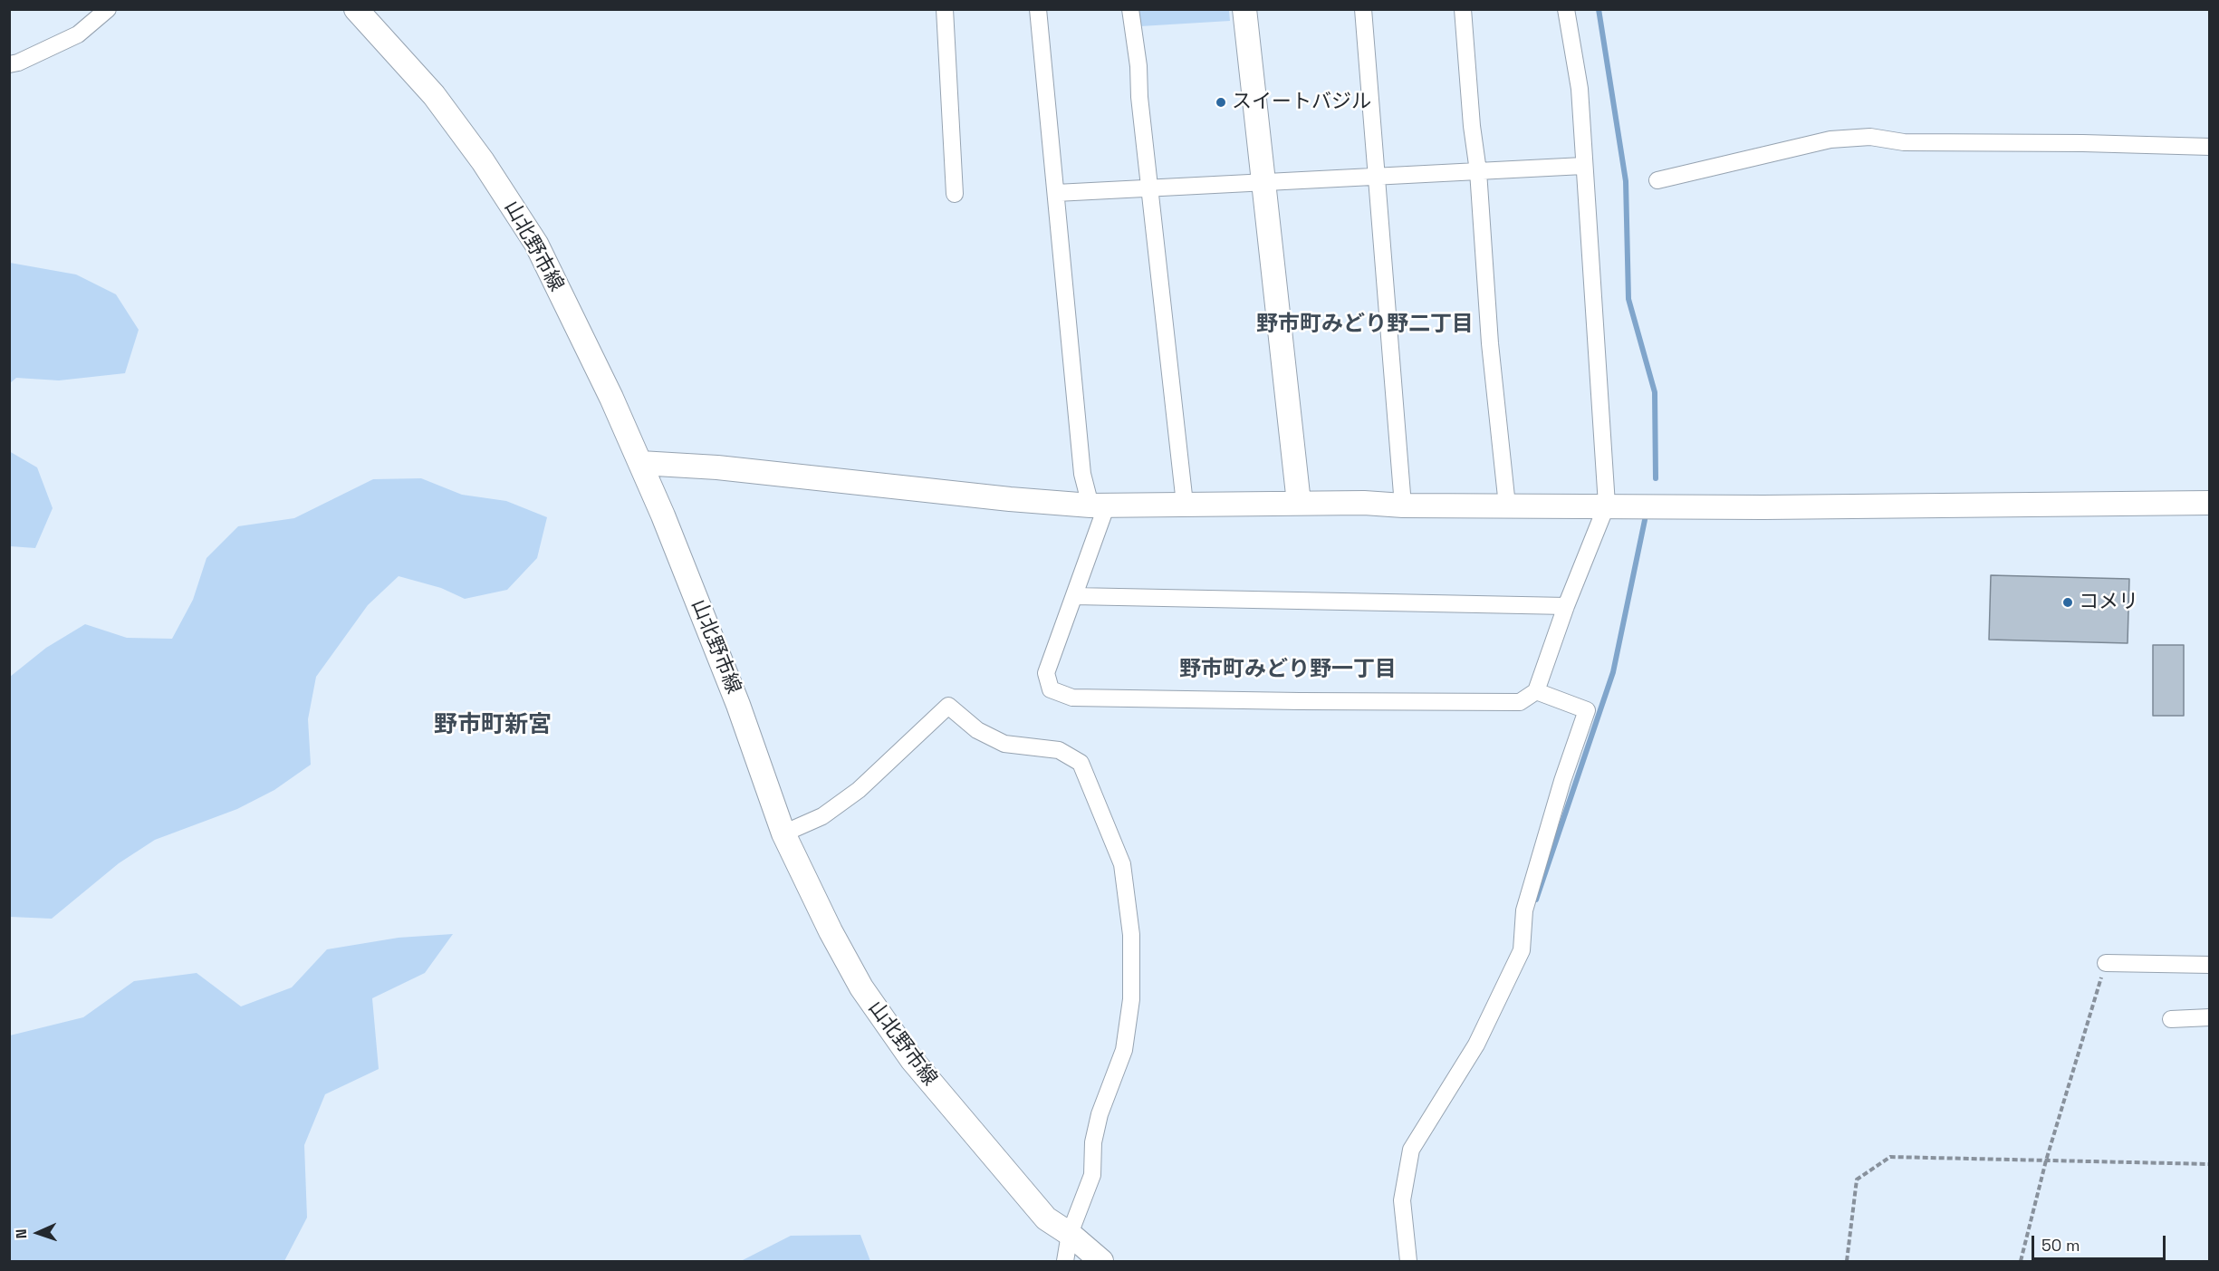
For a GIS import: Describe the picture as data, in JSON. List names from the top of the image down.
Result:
{
  "streets": {
    "street": ["山北野市線"]
  },
  "districts": ["野市町みどり野二丁目", "野市町みどり野一丁目", "野市町新宮"],
  "places": ["スイートバジル", "コメリ"],
  "scale_bar": "50 m",
  "north": "left"
}
